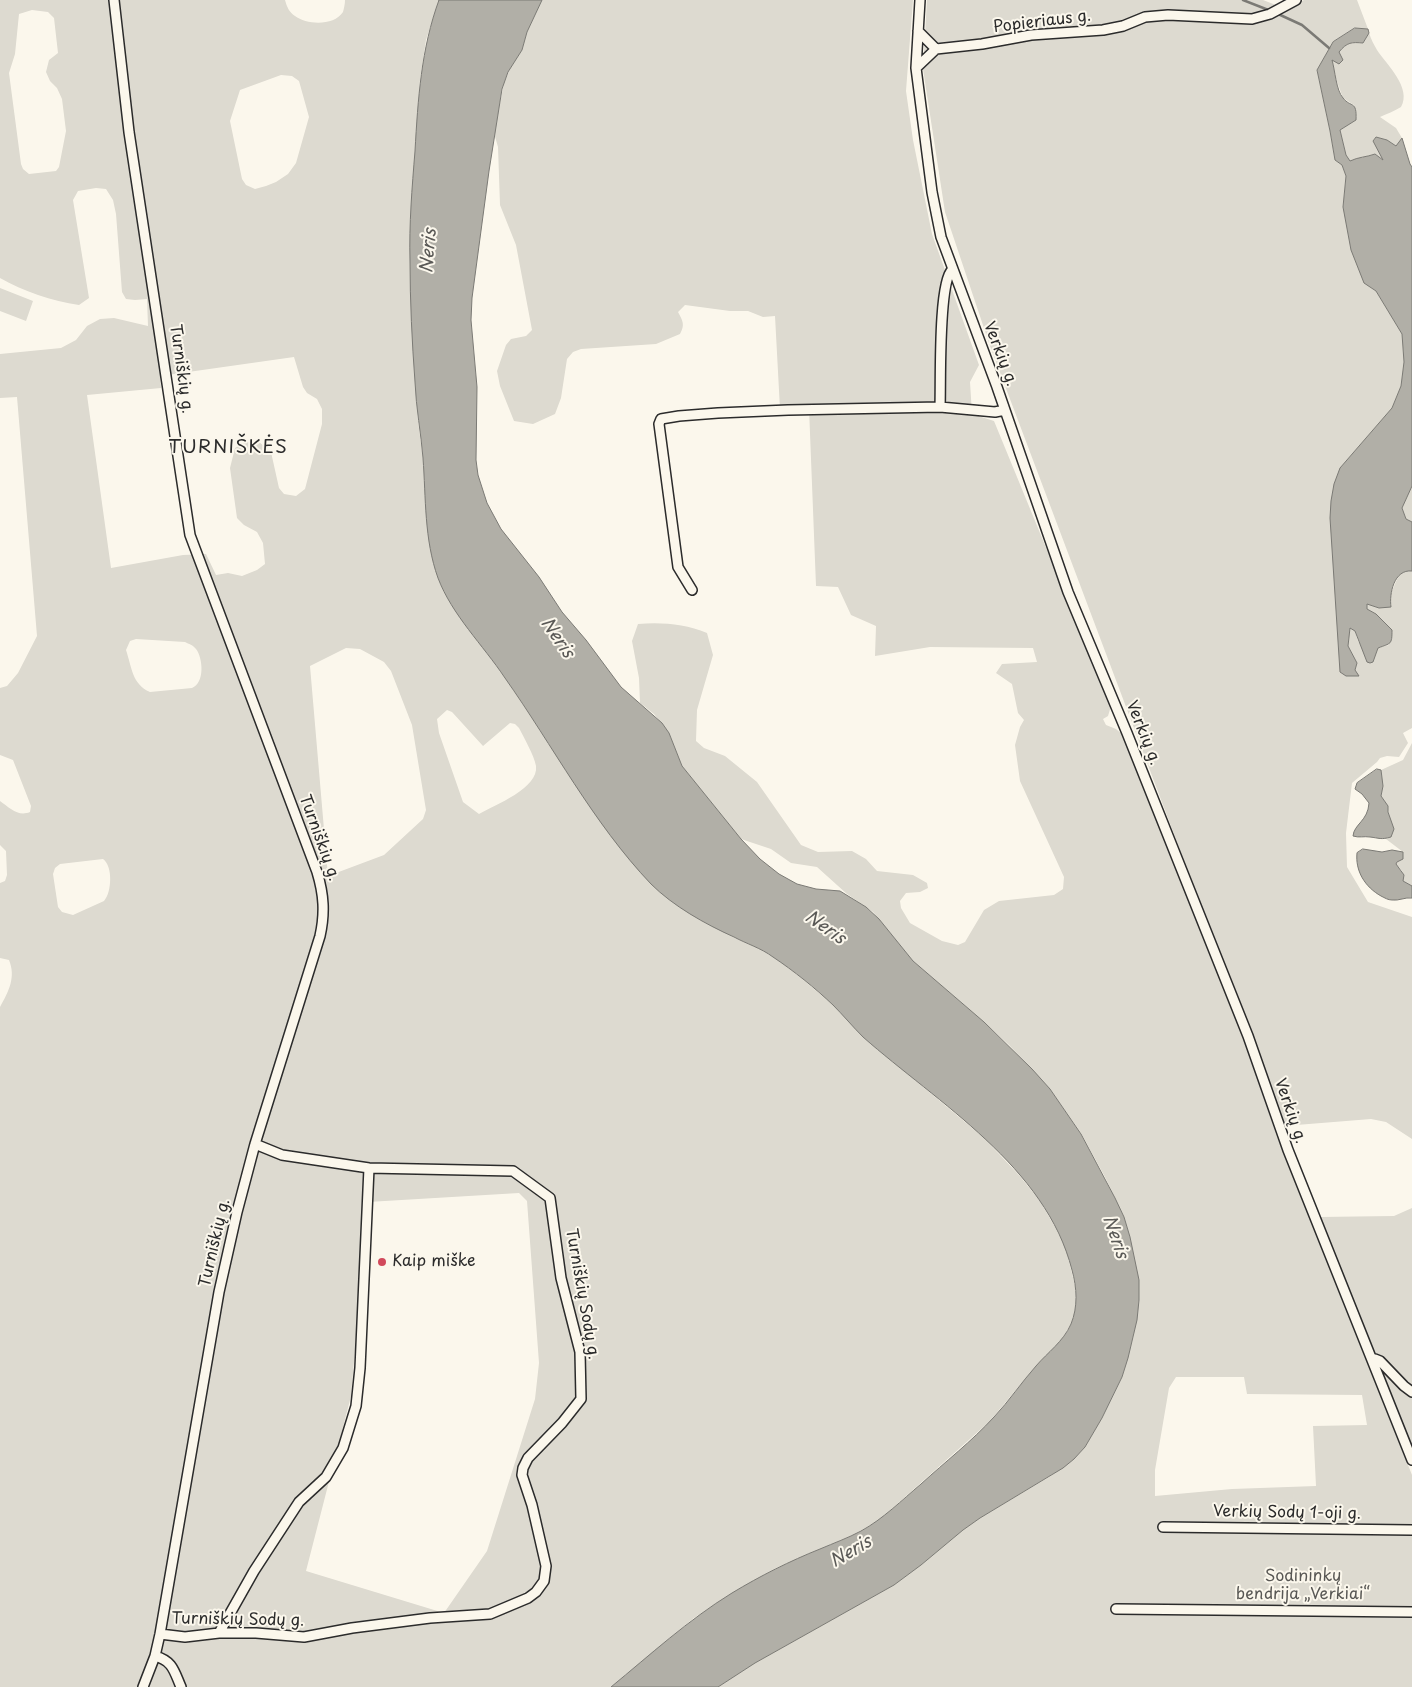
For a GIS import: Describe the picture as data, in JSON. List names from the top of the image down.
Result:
{
  "streets": {
    "street": [
      "Popieriaus g.",
      "Verkių g.",
      "Turniškių g.",
      "Turniškių Sodų g.",
      "Verkių Sodų 1-oji g."
    ]
  },
  "crossings": [
    ["Turniškių g.", "Turniškių Sodų g."]
  ],
  "districts": ["TURNIŠKĖS"],
  "water": ["Neris"],
  "parks": ["Sodininkų bendrija „Verkiai“"],
  "places": ["Kaip miške"]
}
